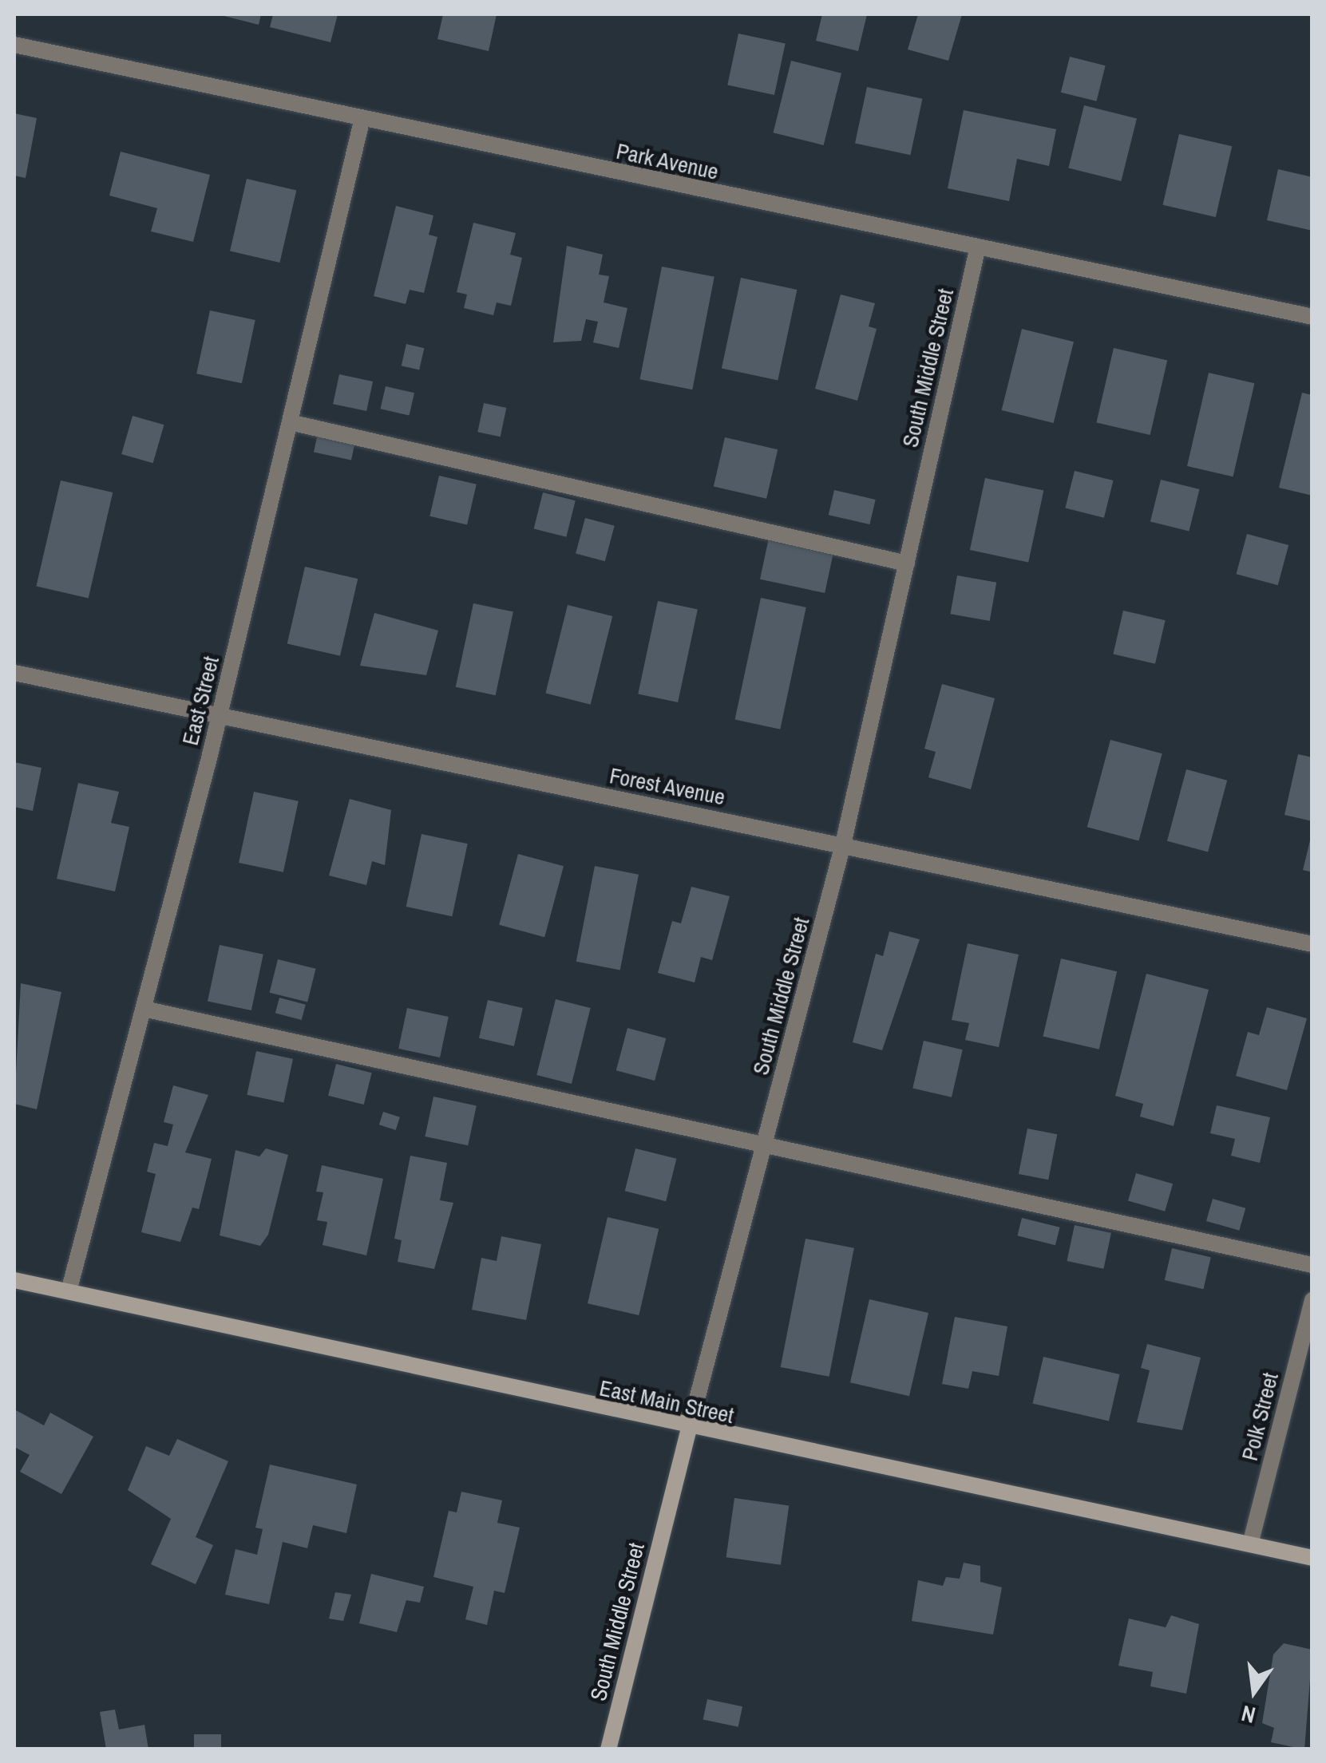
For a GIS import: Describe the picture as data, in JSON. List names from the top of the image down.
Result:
{
  "streets": {
    "main road": ["South Middle Street", "East Main Street"],
    "street": [
      "Park Avenue",
      "East Street",
      "Forest Avenue",
      "Polk Street"
    ]
  },
  "crossings": [
    ["Park Avenue", "South Middle Street"],
    ["Park Avenue", "East Street"],
    ["South Middle Street", "Forest Avenue"],
    ["South Middle Street", "East Main Street"],
    ["East Street", "Forest Avenue"],
    ["East Street", "East Main Street"],
    ["East Main Street", "Polk Street"]
  ],
  "north": "bottom"
}
